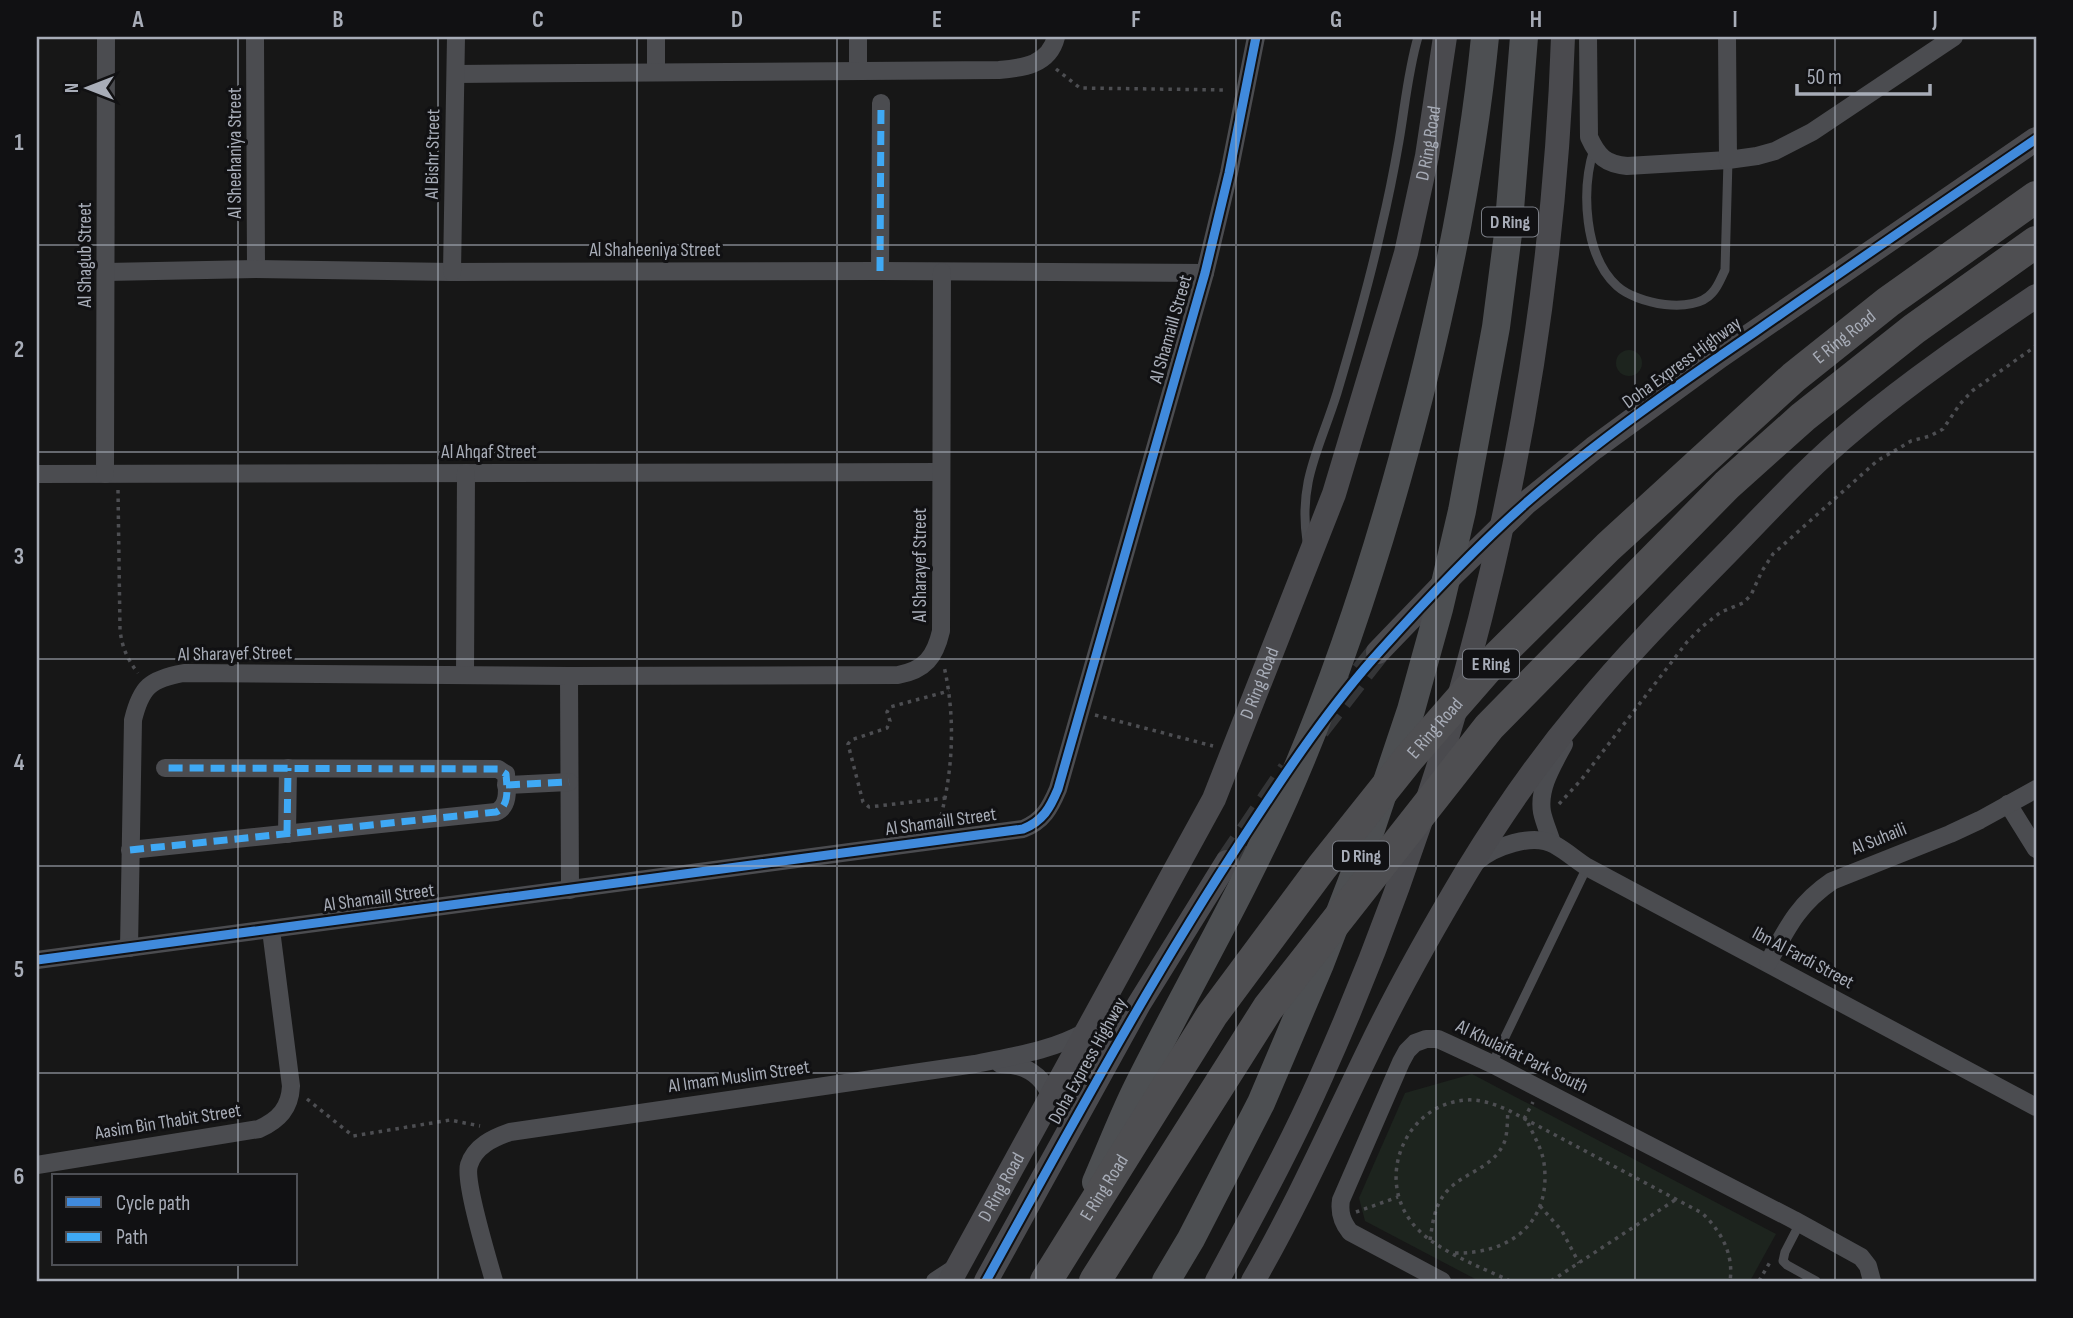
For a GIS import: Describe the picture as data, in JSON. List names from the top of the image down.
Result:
{
  "streets": {
    "highway": ["D Ring", "E Ring Road", "E Ring"],
    "main road": ["D Ring Road", "Doha Express Highway"],
    "street": [
      "Al Sheehaniya Street",
      "Al Bishr Street",
      "Al Shaheeniya Street",
      "Al Shagub Street",
      "Al Shamaill Street",
      "Al Ahqaf Street",
      "Al Sharayef Street",
      "Al Suhaili",
      "Ibn Al Fardi Street",
      "Al Khulaifat Park South",
      "Al Imam Muslim Street",
      "Aasim Bin Thabit Street"
    ]
  },
  "crossings": [
    ["D Ring Road", "Al Imam Muslim Street"],
    ["Al Sheehaniya Street", "Al Shaheeniya Street"],
    ["Al Bishr Street", "Al Shaheeniya Street"],
    ["D Ring", "E Ring Road"],
    ["Al Shaheeniya Street", "Al Shagub Street"],
    ["Al Shaheeniya Street", "Al Shamaill Street"],
    ["Al Shaheeniya Street", "Al Sharayef Street"],
    ["Al Shagub Street", "Al Ahqaf Street"],
    ["Al Ahqaf Street", "Al Sharayef Street"],
    ["Al Suhaili", "Ibn Al Fardi Street"]
  ],
  "legend": ["Cycle path", "Path"],
  "scale_bar": "50 m",
  "north": "left",
  "grid": {
    "columns": [
      "A",
      "B",
      "C",
      "D",
      "E",
      "F",
      "G",
      "H",
      "I",
      "J"
    ],
    "rows": [
      "1",
      "2",
      "3",
      "4",
      "5",
      "6"
    ]
  }
}
